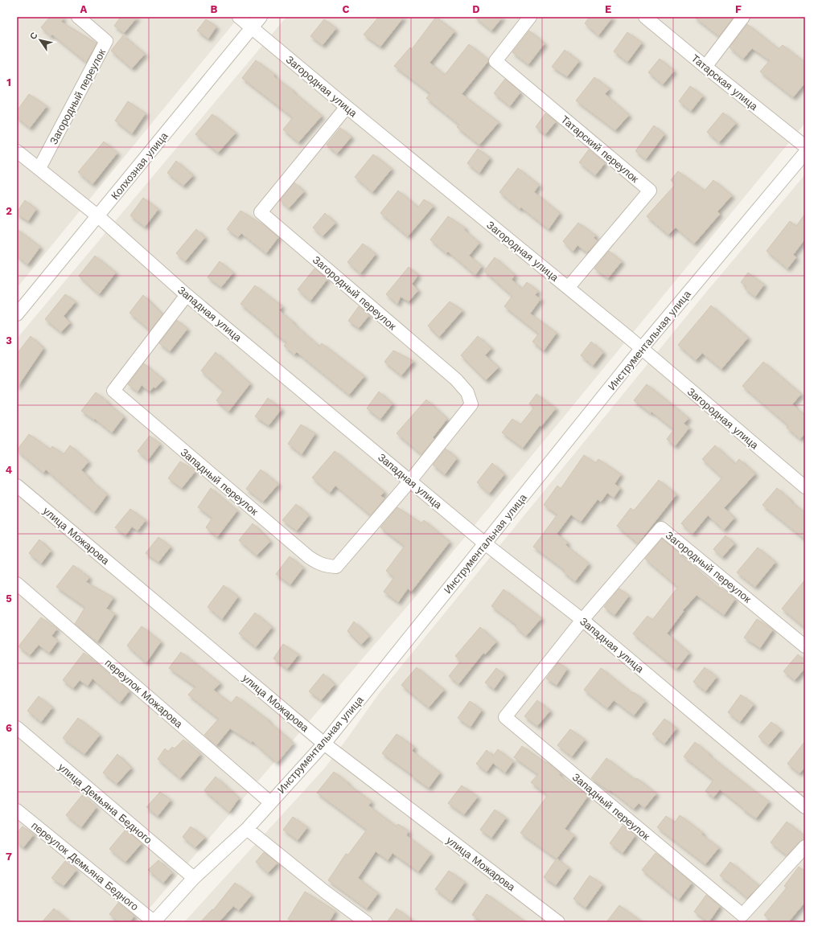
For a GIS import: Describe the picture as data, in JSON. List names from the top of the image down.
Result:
{
  "streets": {
    "street": [
      "Татарская улица",
      "Загородная улица",
      "Загородный переулок",
      "Татарский переулок",
      "Колхозная улица",
      "Западная улица",
      "Инструментальная улица",
      "Западный переулок",
      "улица Можарова",
      "переулок Можарова",
      "улица Демьяна Бедного",
      "переулок Демьяна Бедного"
    ]
  },
  "crossings": [
    ["Загородная улица", "Загородный переулок"],
    ["Загородная улица", "Татарский переулок"],
    ["Загородная улица", "Колхозная улица"],
    ["Загородная улица", "Инструментальная улица"],
    ["Загородный переулок", "Западная улица"],
    ["Загородный переулок", "Западный переулок"],
    ["Колхозная улица", "Западная улица"],
    ["Западная улица", "Инструментальная улица"],
    ["Западная улица", "Западный переулок"],
    ["Инструментальная улица", "улица Можарова"],
    ["Инструментальная улица", "переулок Можарова"],
    ["Инструментальная улица", "улица Демьяна Бедного"],
    ["Инструментальная улица", "переулок Демьяна Бедного"]
  ],
  "north": "top left",
  "grid": {
    "columns": [
      "A",
      "B",
      "C",
      "D",
      "E",
      "F"
    ],
    "rows": [
      "1",
      "2",
      "3",
      "4",
      "5",
      "6",
      "7"
    ]
  }
}
